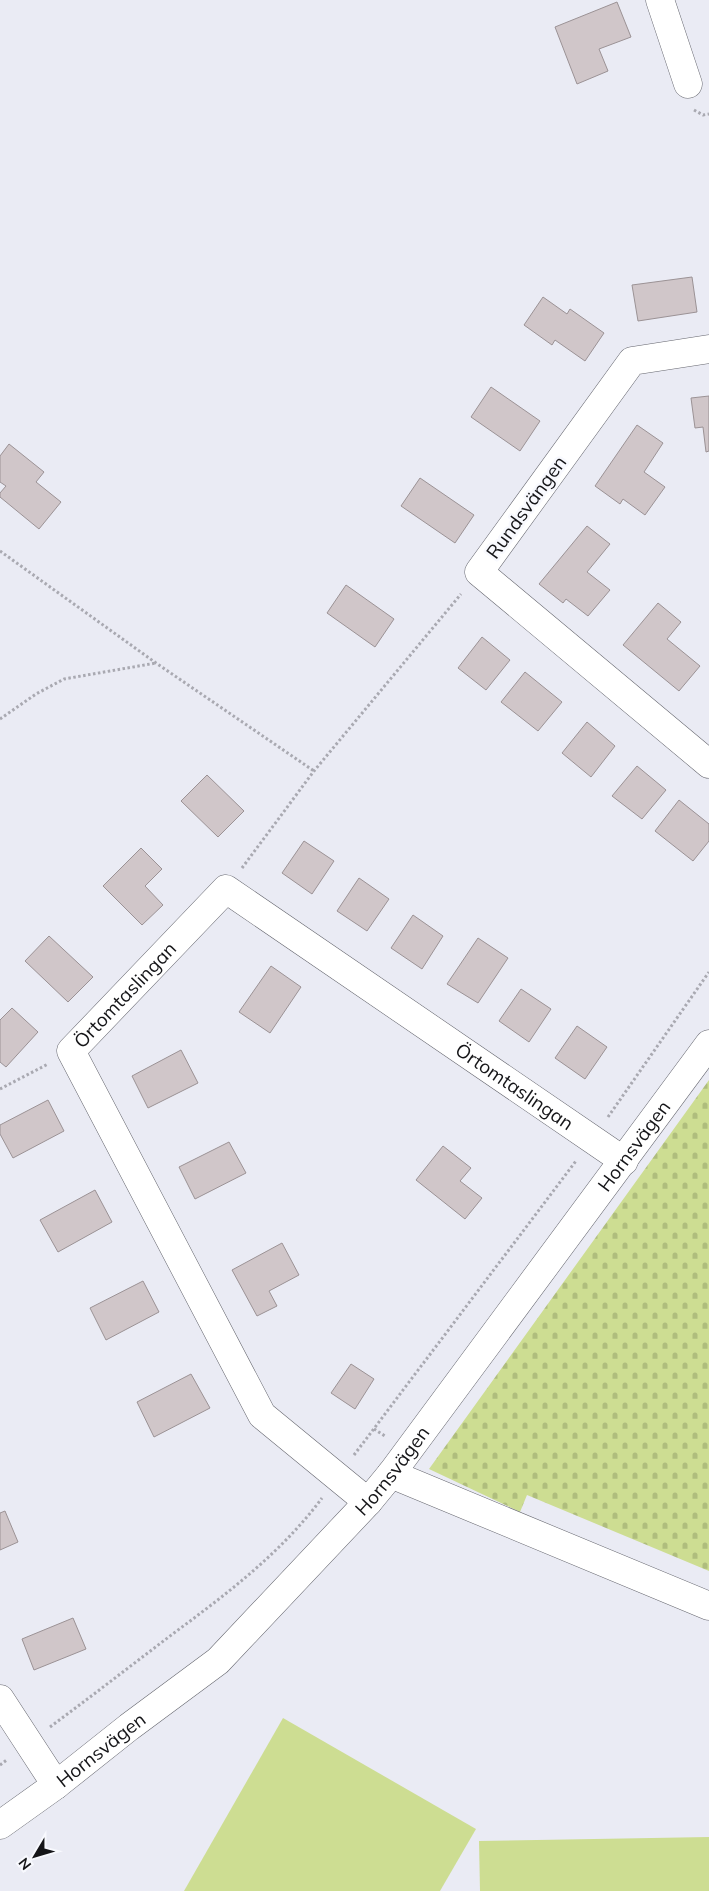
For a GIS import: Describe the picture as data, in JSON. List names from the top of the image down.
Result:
{
  "streets": {
    "street": ["Rundsvängen", "Örtomtaslingan", "Hornsvägen"]
  },
  "crossings": [
    ["Örtomtaslingan", "Hornsvägen"]
  ],
  "north": "bottom left"
}
